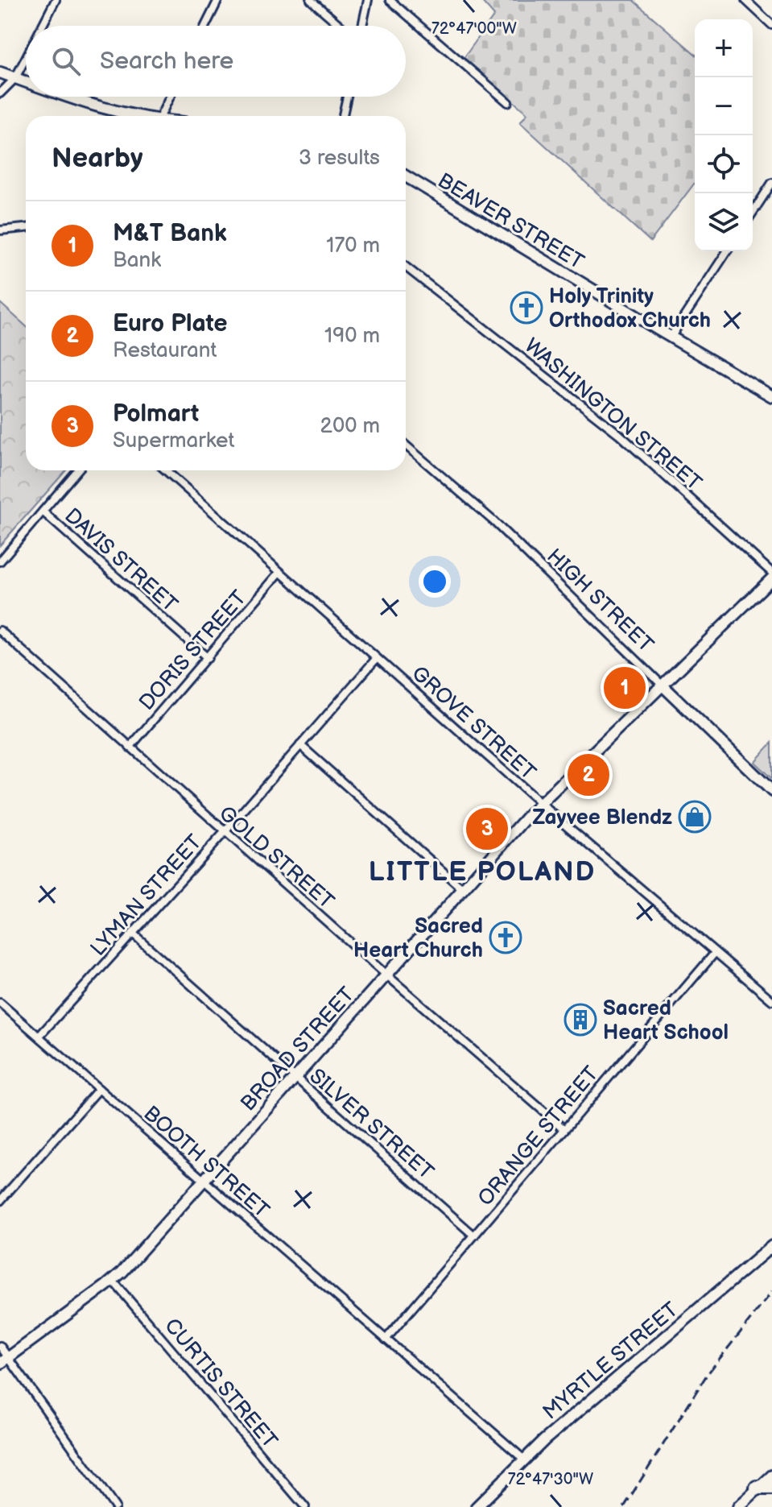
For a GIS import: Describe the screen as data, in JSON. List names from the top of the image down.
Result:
{
  "streets": {
    "street": [
      "BEAVER STREET",
      "WASHINGTON STREET",
      "DAVIS STREET",
      "HIGH STREET",
      "DORIS STREET",
      "GROVE STREET",
      "GOLD STREET",
      "LYMAN STREET",
      "BROAD STREET",
      "SILVER STREET",
      "ORANGE STREET",
      "BOOTH STREET",
      "MYRTLE STREET",
      "CURTIS STREET"
    ]
  },
  "crossings": [
    ["DAVIS STREET", "DORIS STREET"],
    ["HIGH STREET", "BROAD STREET"],
    ["DORIS STREET", "GROVE STREET"],
    ["DORIS STREET", "GOLD STREET"],
    ["GROVE STREET", "LYMAN STREET"],
    ["GROVE STREET", "BROAD STREET"],
    ["GROVE STREET", "ORANGE STREET"],
    ["GOLD STREET", "LYMAN STREET"],
    ["GOLD STREET", "BROAD STREET"],
    ["GOLD STREET", "ORANGE STREET"],
    ["LYMAN STREET", "SILVER STREET"],
    ["LYMAN STREET", "BOOTH STREET"],
    ["BROAD STREET", "SILVER STREET"],
    ["BROAD STREET", "BOOTH STREET"],
    ["BROAD STREET", "CURTIS STREET"],
    ["SILVER STREET", "ORANGE STREET"],
    ["ORANGE STREET", "BOOTH STREET"],
    ["BOOTH STREET", "MYRTLE STREET"]
  ],
  "districts": ["LITTLE POLAND"],
  "places": {
    "church": ["Holy Trinity Orthodox Church", "Sacred Heart Church"],
    "shop": ["Zayvee Blendz"],
    "building": ["Sacred Heart School"]
  },
  "page": {
    "map_buttons": ["+", "−"],
    "search": "Search here",
    "heading": ["Nearby", "3 results"],
    "list": [
      {
        "mark": "1",
        "name": "M&T Bank",
        "note": "Bank",
        "value": "170 m"
      },
      {
        "mark": "2",
        "name": "Euro Plate",
        "note": "Restaurant",
        "value": "190 m"
      },
      {
        "mark": "3",
        "name": "Polmart",
        "note": "Supermarket",
        "value": "200 m"
      }
    ],
    "pins": ["1", "2", "3"]
  },
  "coordinates": ["72°47'00\"W", "72°47'30\"W"]
}
